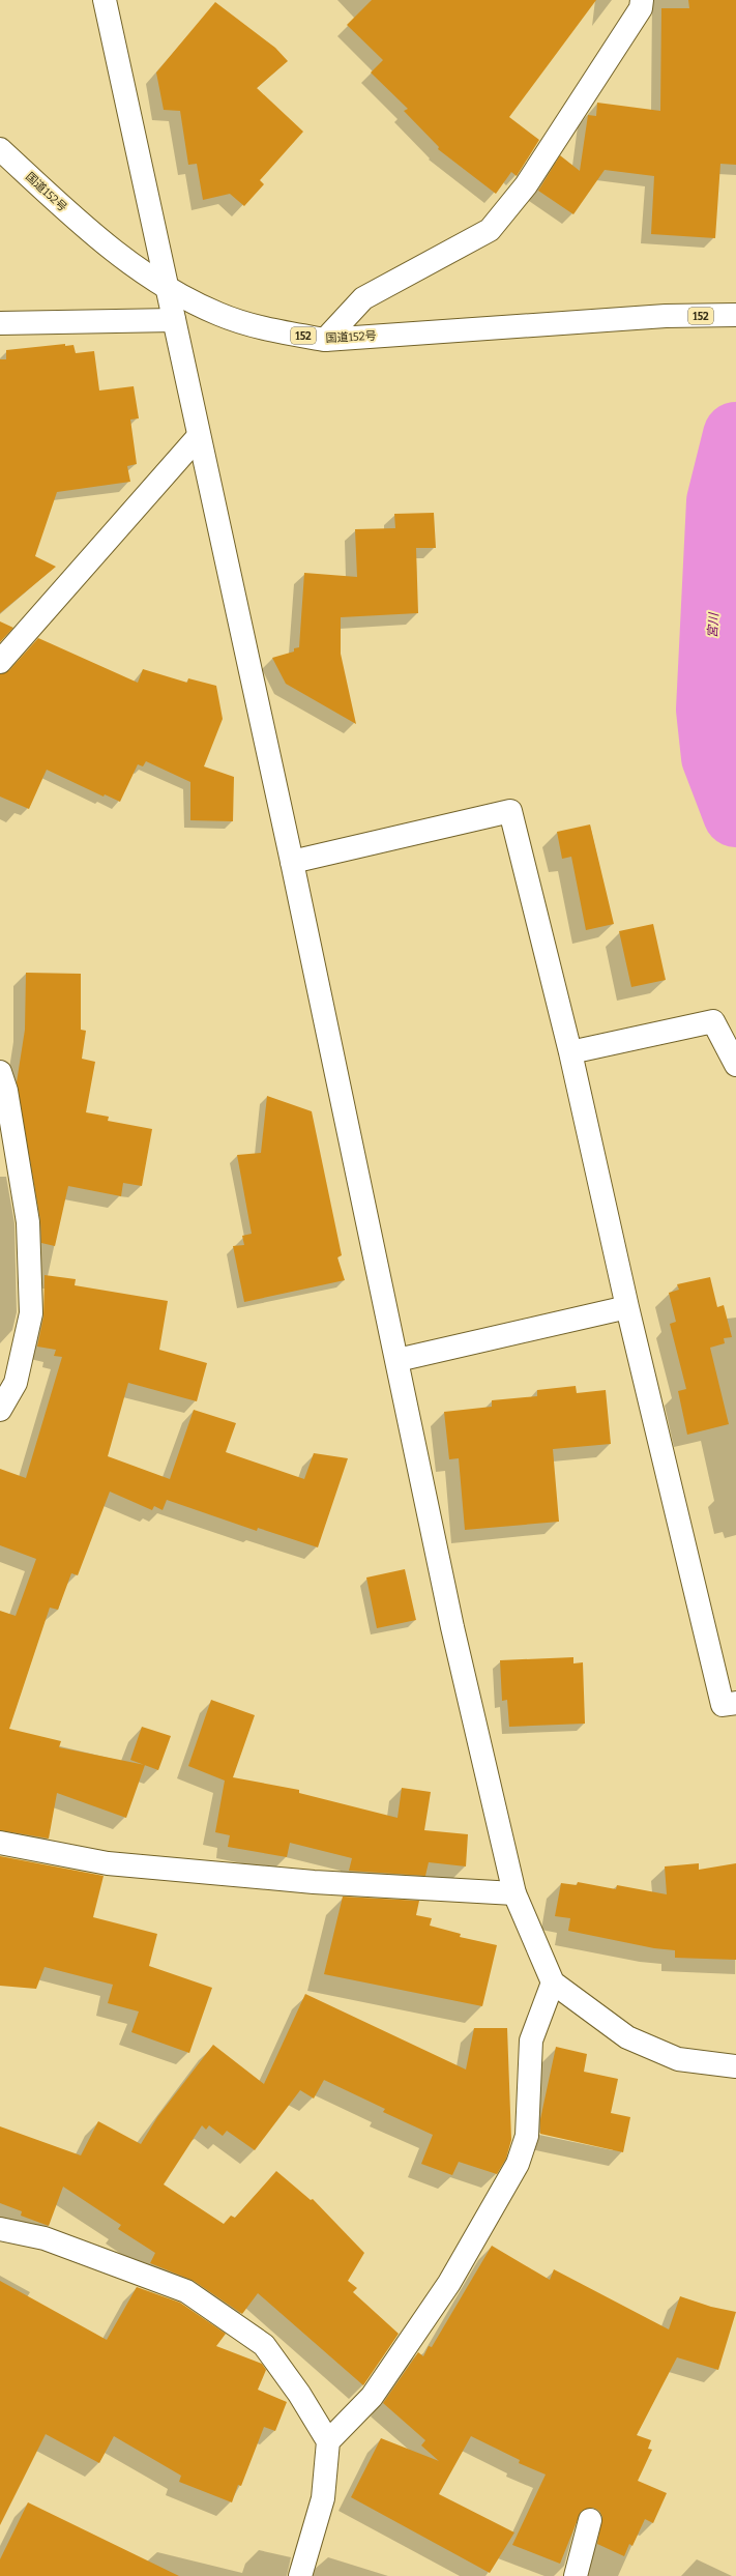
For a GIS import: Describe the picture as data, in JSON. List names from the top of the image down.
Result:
{
  "streets": {
    "main road": ["国道152号", "152"]
  },
  "water": ["宮川"]
}
